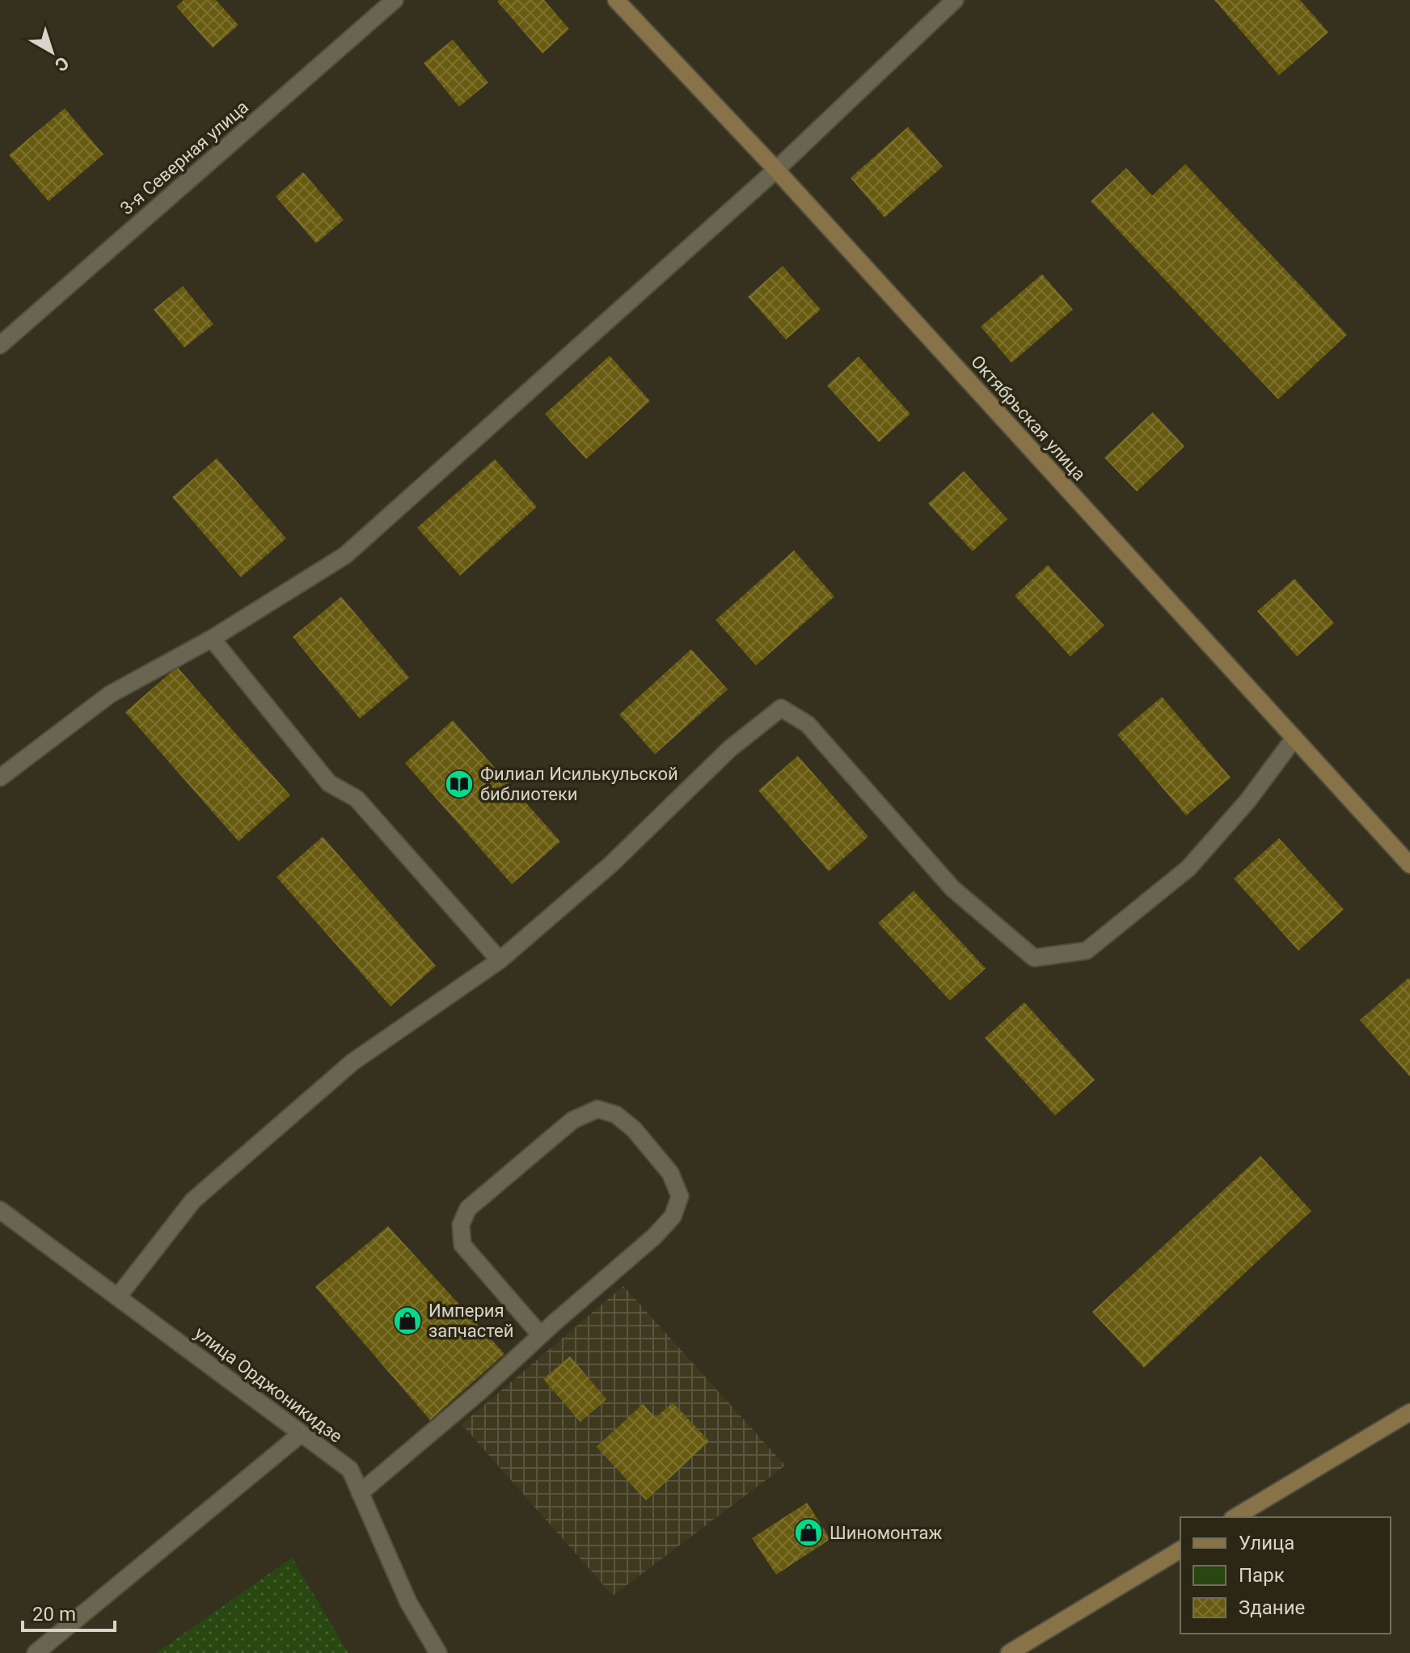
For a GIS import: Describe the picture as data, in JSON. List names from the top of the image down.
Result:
{
  "streets": {
    "street": ["3-я Северная улица", "Октябрьская улица", "улица Орджоникидзе"]
  },
  "places": {
    "library": ["Филиал Исилькульской библиотеки"],
    "shop": ["Империя запчастей", "Шиномонтаж"]
  },
  "legend": ["Улица", "Парк", "Здание"],
  "scale_bar": "20 m",
  "north": "bottom right"
}
